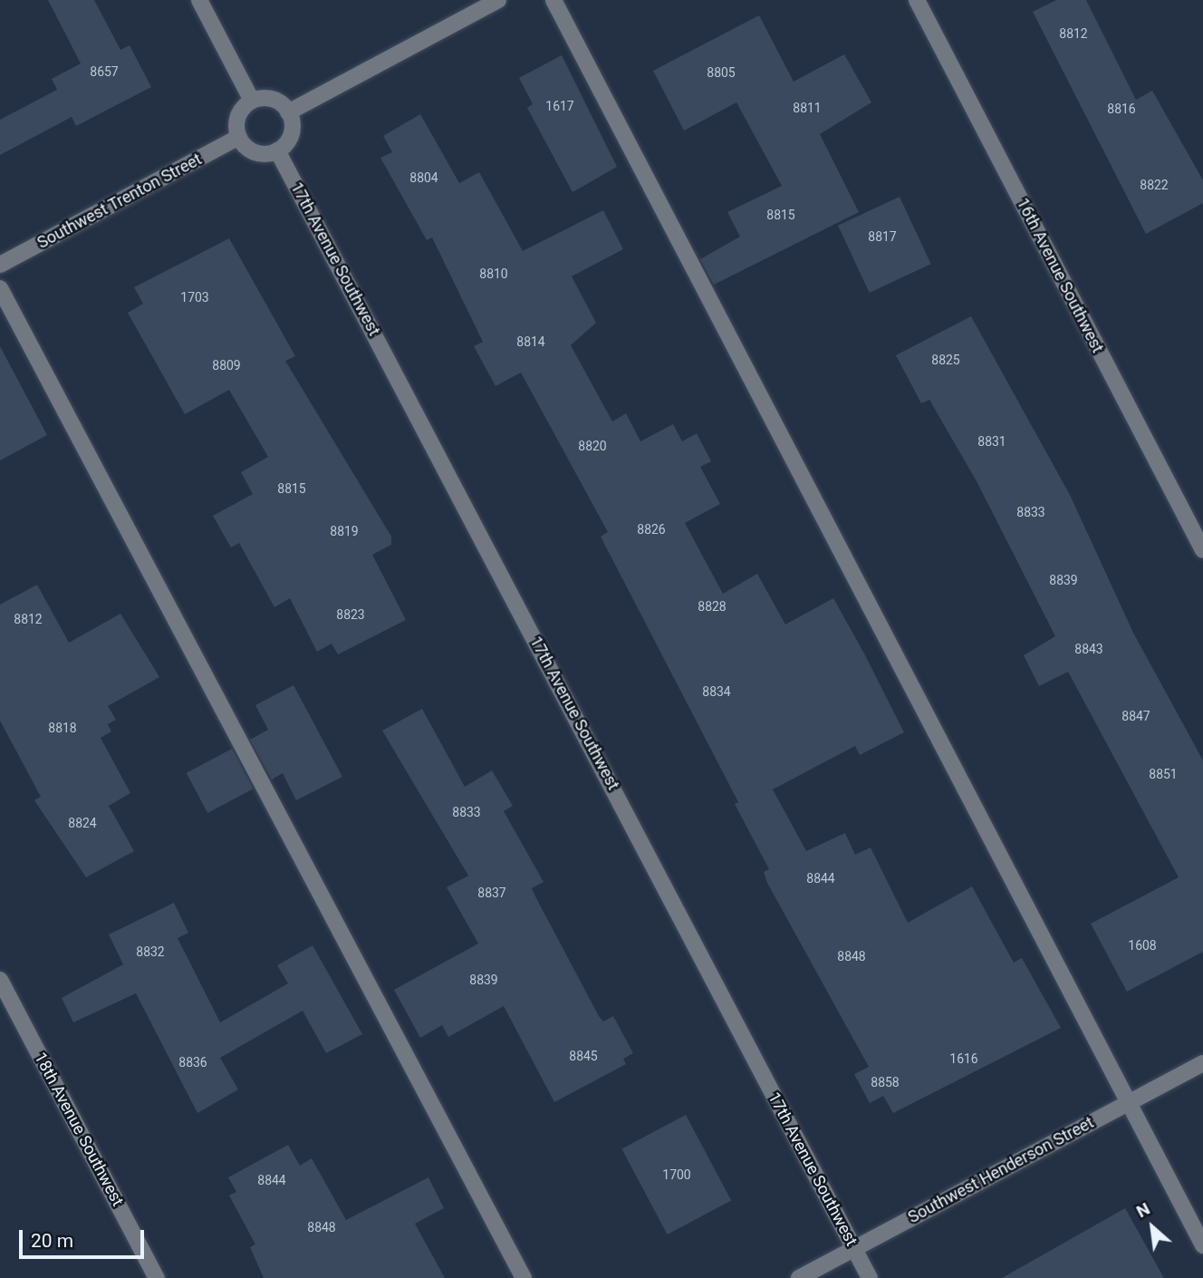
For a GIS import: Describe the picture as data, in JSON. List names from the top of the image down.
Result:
{
  "streets": {
    "street": [
      "Southwest Trenton Street",
      "17th Avenue Southwest",
      "16th Avenue Southwest",
      "18th Avenue Southwest",
      "Southwest Henderson Street"
    ]
  },
  "crossings": [
    ["Southwest Trenton Street", "17th Avenue Southwest"],
    ["17th Avenue Southwest", "Southwest Henderson Street"]
  ],
  "house_numbers": [
    "8812",
    "8657",
    "8805",
    "1617",
    "8811",
    "8816",
    "8804",
    "8822",
    "8815",
    "8817",
    "8810",
    "1703",
    "8814",
    "8825",
    "8809",
    "8831",
    "8820",
    "8815",
    "8833",
    "8826",
    "8819",
    "8839",
    "8828",
    "8823",
    "8812",
    "8843",
    "8834",
    "8847",
    "8818",
    "8851",
    "8833",
    "8824",
    "8844",
    "8837",
    "1608",
    "8832",
    "8848",
    "8839",
    "8845",
    "1616",
    "8836",
    "8858",
    "1700",
    "8844",
    "8848"
  ],
  "scale_bar": "20 m",
  "north": "top left"
}
